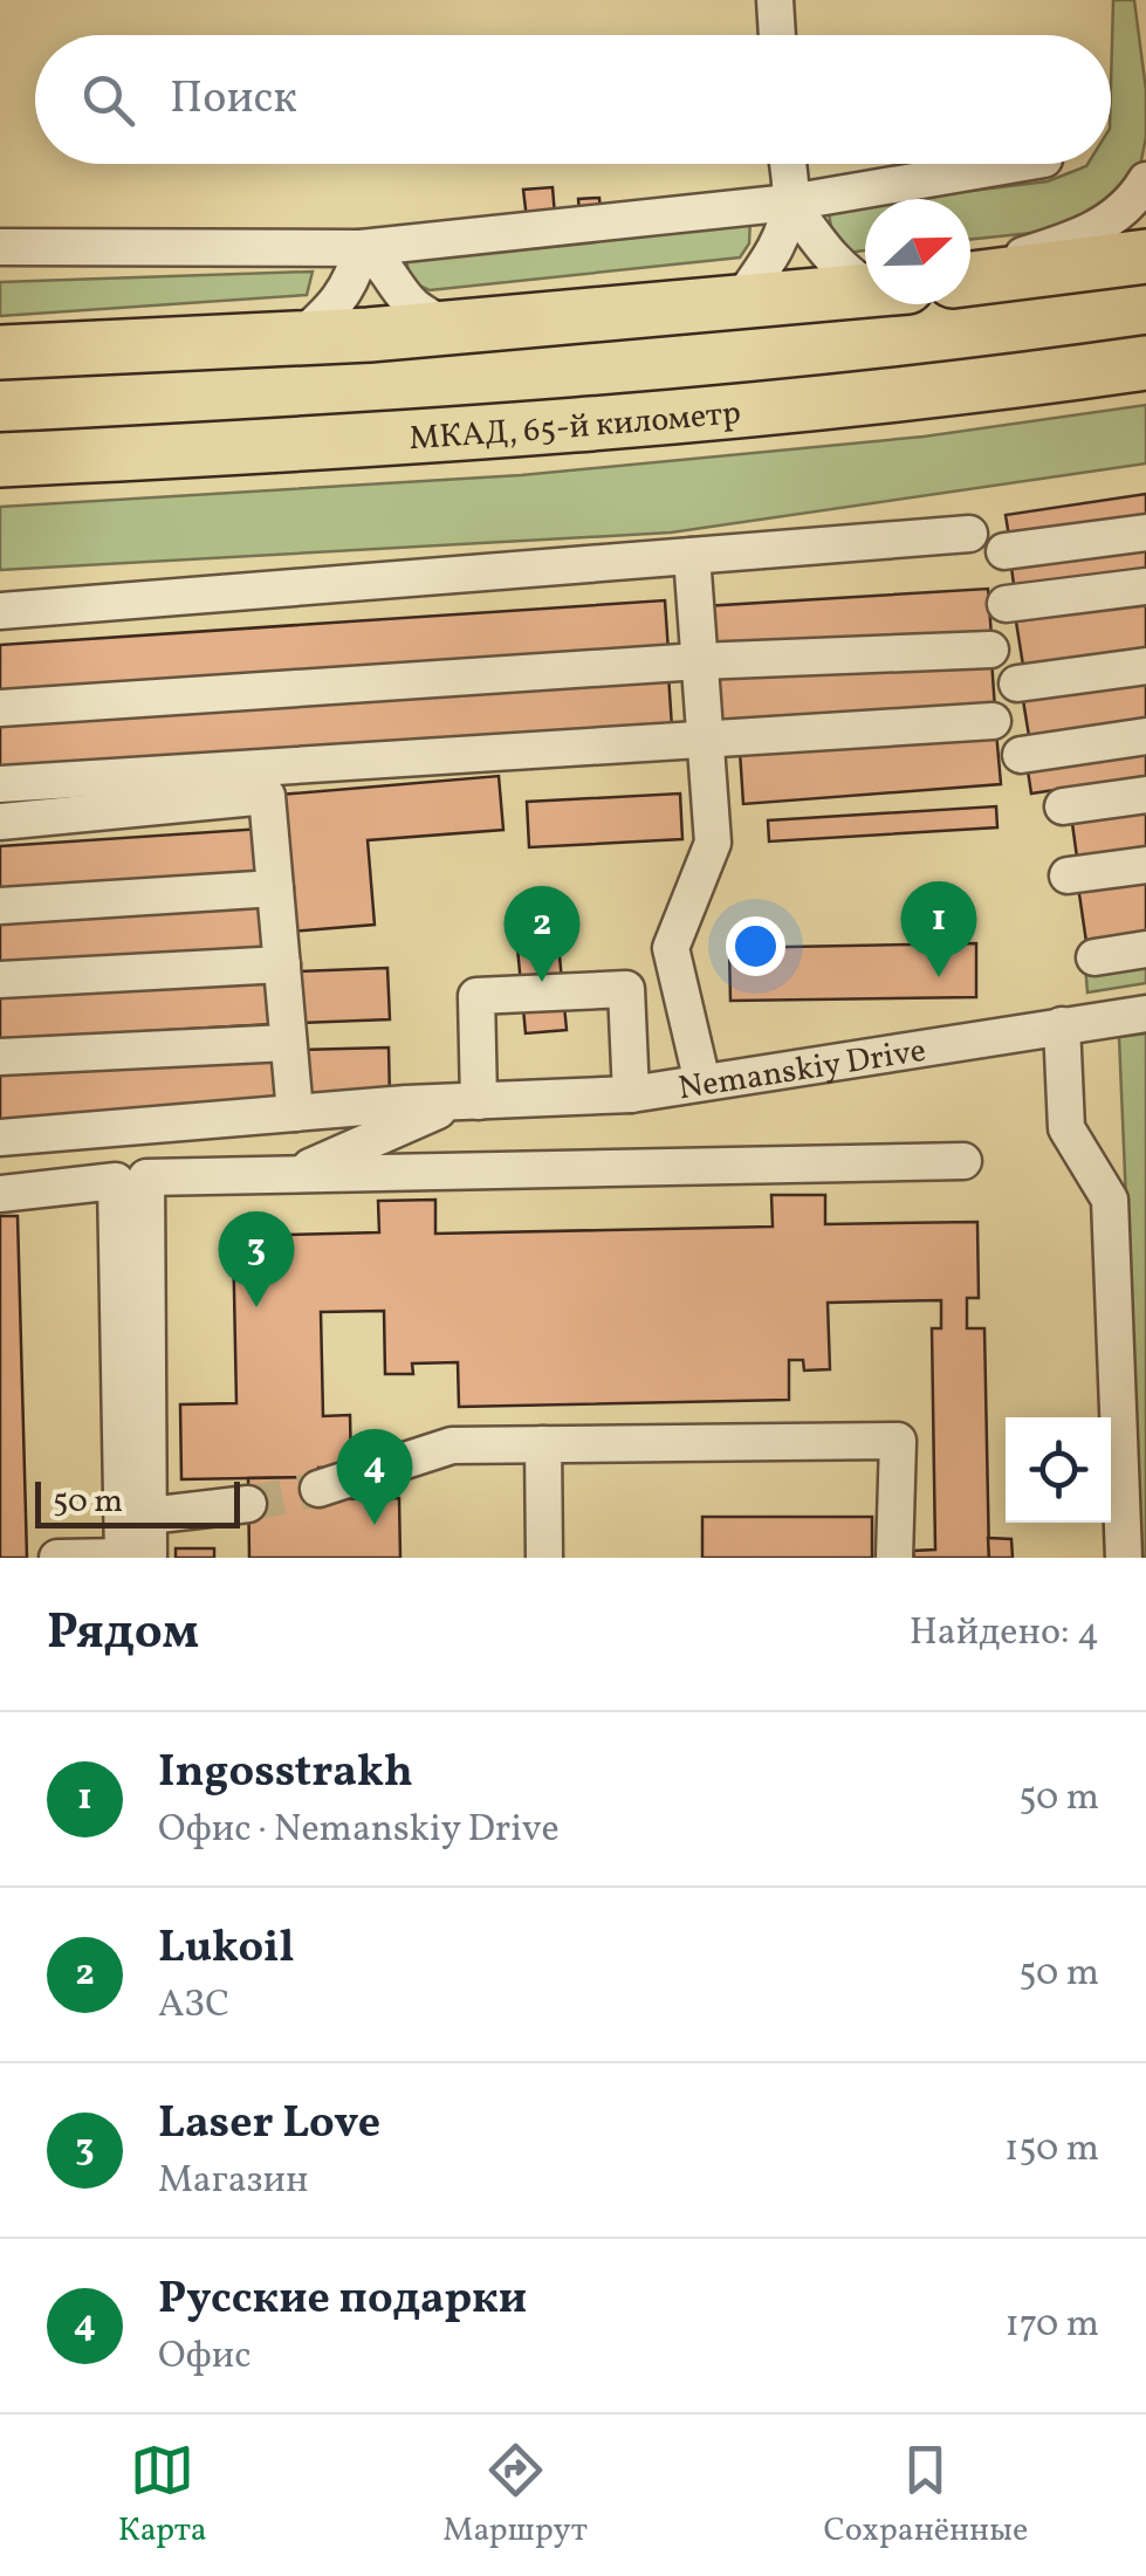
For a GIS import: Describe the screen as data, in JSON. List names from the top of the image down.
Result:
{
  "streets": {
    "highway": ["МКАД, 65-й километр"],
    "street": ["Nemanskiy Drive"]
  },
  "scale_bar": "50 m",
  "north": "right",
  "page": {
    "search": "Поиск",
    "pins": [
      "1",
      "2",
      "3",
      "4"
    ],
    "scale": "50 m",
    "heading": ["Рядом", "Найдено: 4"],
    "list": [
      {
        "mark": "1",
        "name": "Ingosstrakh",
        "note": "Офис · Nemanskiy Drive",
        "value": "50 m"
      },
      {
        "mark": "2",
        "name": "Lukoil",
        "note": "АЗС",
        "value": "50 m"
      },
      {
        "mark": "3",
        "name": "Laser Love",
        "note": "Магазин",
        "value": "150 m"
      },
      {
        "mark": "4",
        "name": "Русские подарки",
        "note": "Офис",
        "value": "170 m"
      }
    ],
    "nav": ["Карта", "Маршрут", "Сохранённые"]
  }
}
